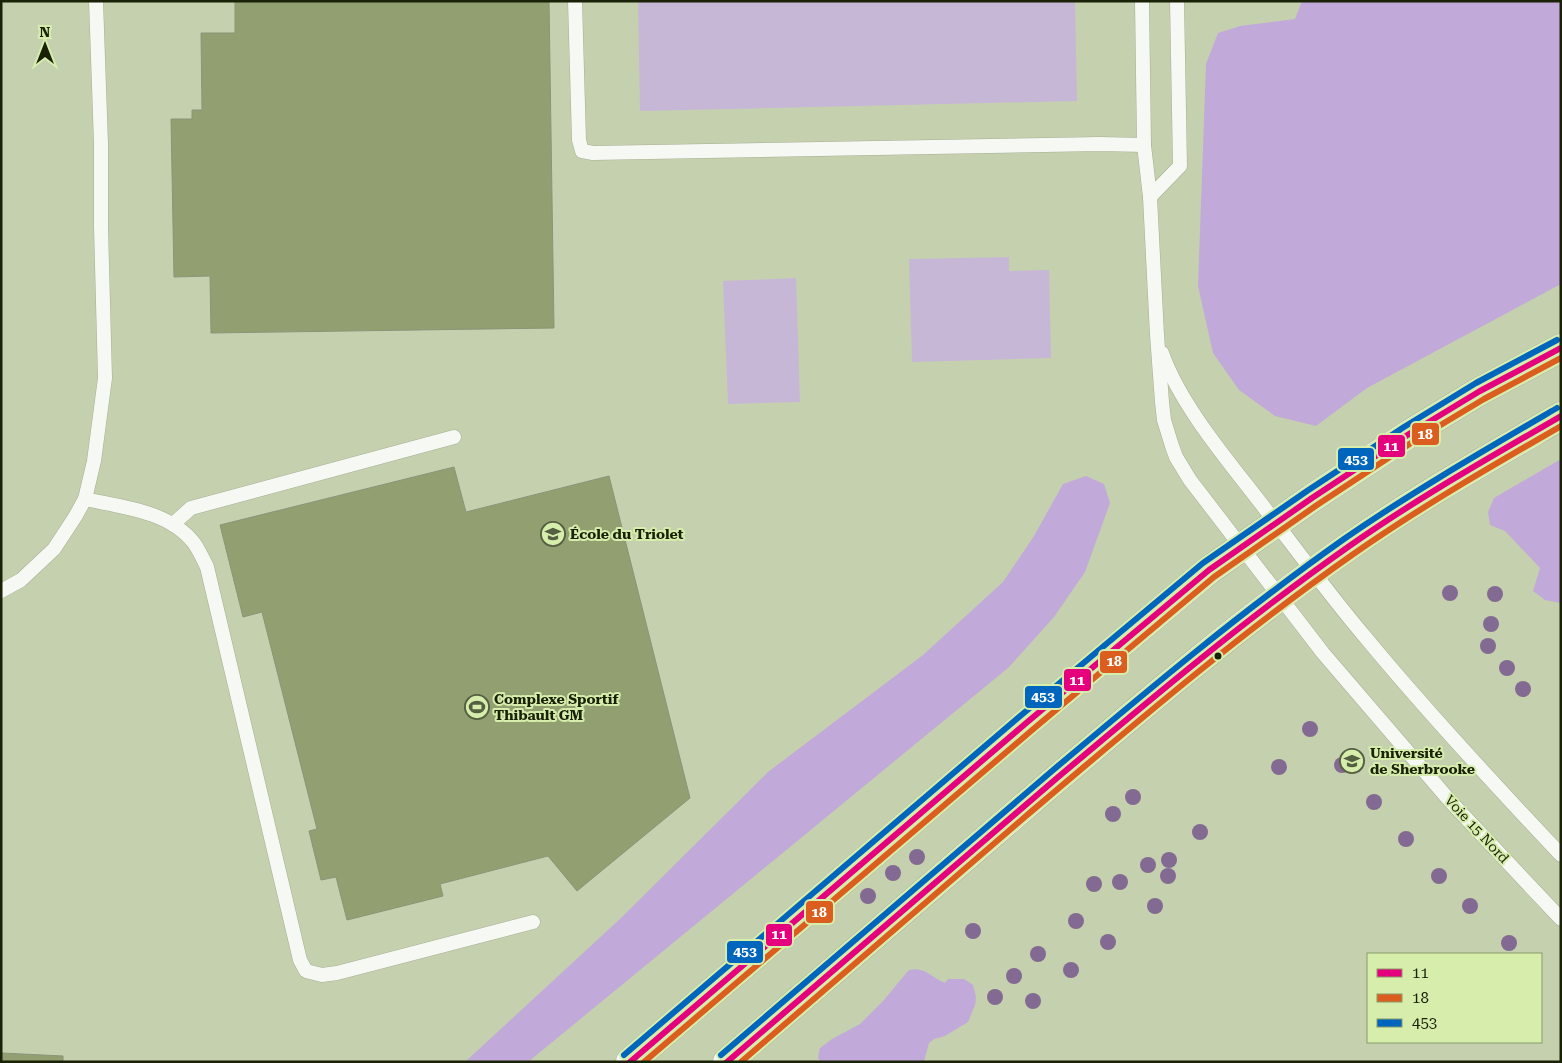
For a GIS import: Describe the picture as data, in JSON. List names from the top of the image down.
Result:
{
  "streets": {
    "lane": ["Voie 15 Nord"]
  },
  "places": {
    "school or university": ["École du Triolet", "Université de Sherbrooke"],
    "sports": ["Complexe Sportif Thibault GM"]
  },
  "lines": ["transit line 453", "transit line 11", "transit line 18"],
  "legend": ["11", "18", "453"],
  "north": "top"
}
